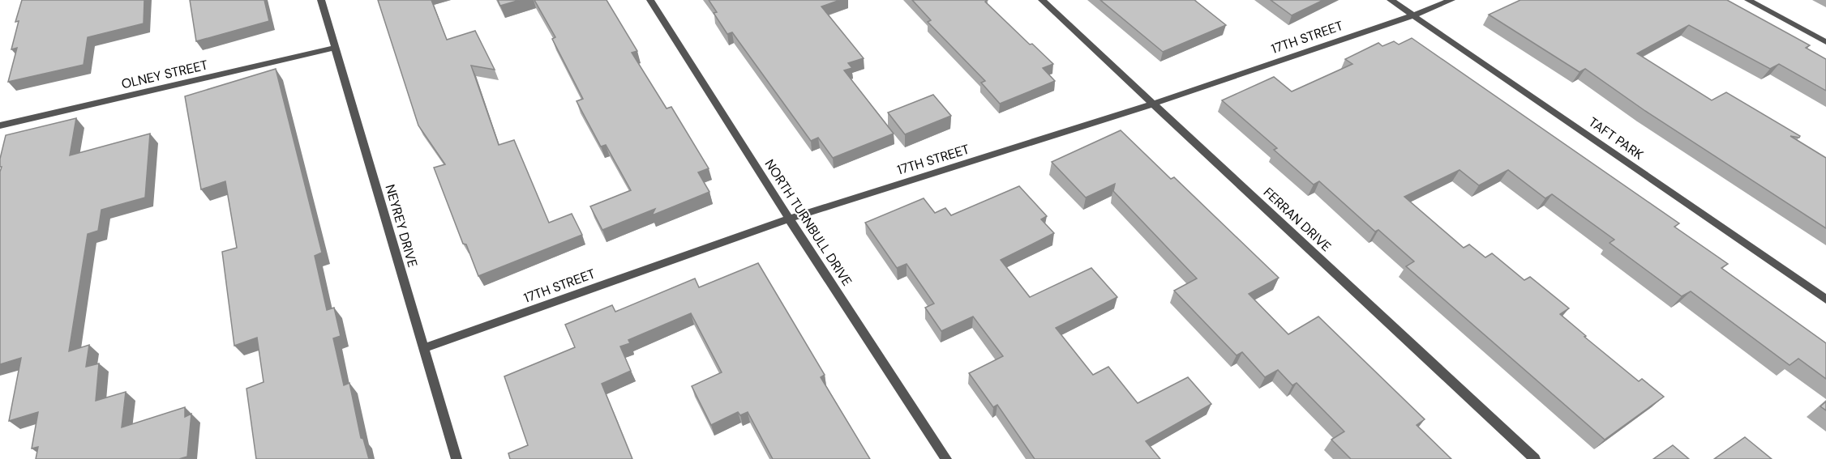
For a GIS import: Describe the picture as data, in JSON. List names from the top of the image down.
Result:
{
  "streets": {
    "street": [
      "17TH STREET",
      "OLNEY STREET",
      "TAFT PARK",
      "FERRAN DRIVE",
      "NORTH TURNBULL DRIVE",
      "NEYREY DRIVE"
    ]
  },
  "crossings": [
    ["17TH STREET", "TAFT PARK"],
    ["17TH STREET", "FERRAN DRIVE"],
    ["17TH STREET", "NORTH TURNBULL DRIVE"],
    ["17TH STREET", "NEYREY DRIVE"],
    ["OLNEY STREET", "NEYREY DRIVE"]
  ]
}
